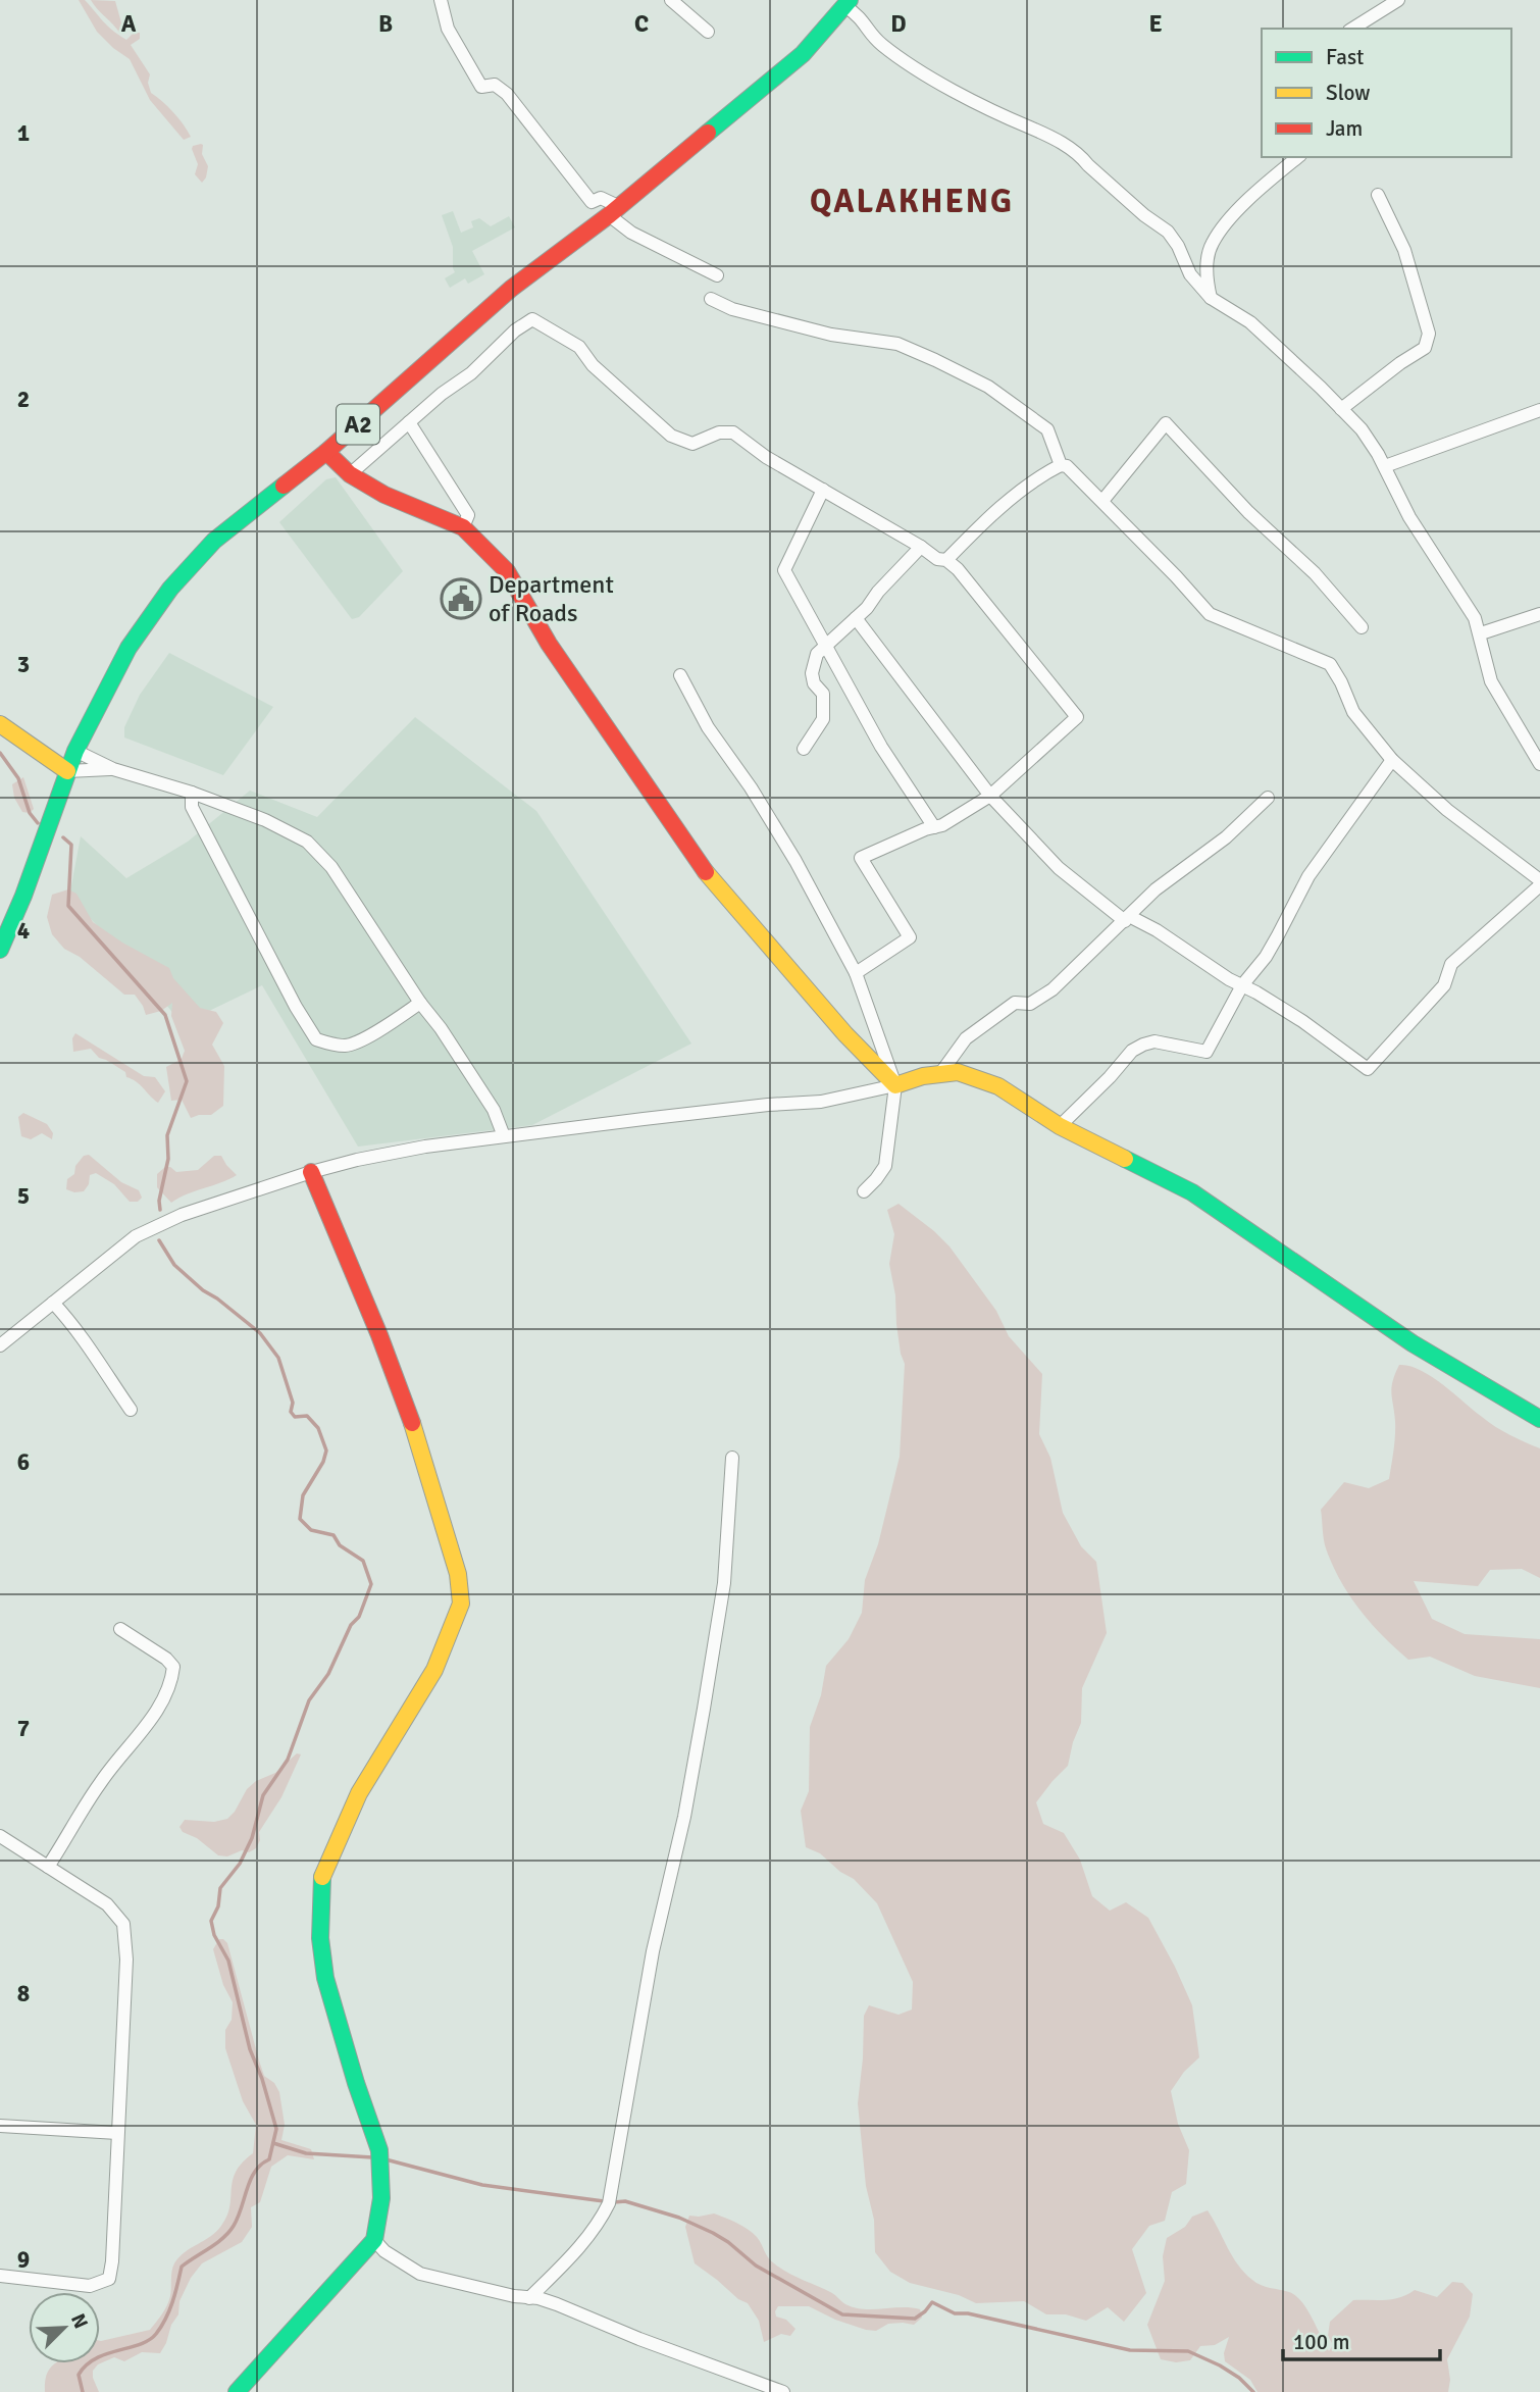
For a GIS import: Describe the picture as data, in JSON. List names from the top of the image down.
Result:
{
  "streets": {
    "street": ["A2"]
  },
  "districts": ["QALAKHENG"],
  "places": {
    "public building": ["Department of Roads"]
  },
  "legend": ["Fast", "Slow", "Jam"],
  "scale_bar": "100 m",
  "north": "top right",
  "grid": {
    "columns": [
      "A",
      "B",
      "C",
      "D",
      "E"
    ],
    "rows": [
      "1",
      "2",
      "3",
      "4",
      "5",
      "6",
      "7",
      "8",
      "9"
    ]
  }
}
